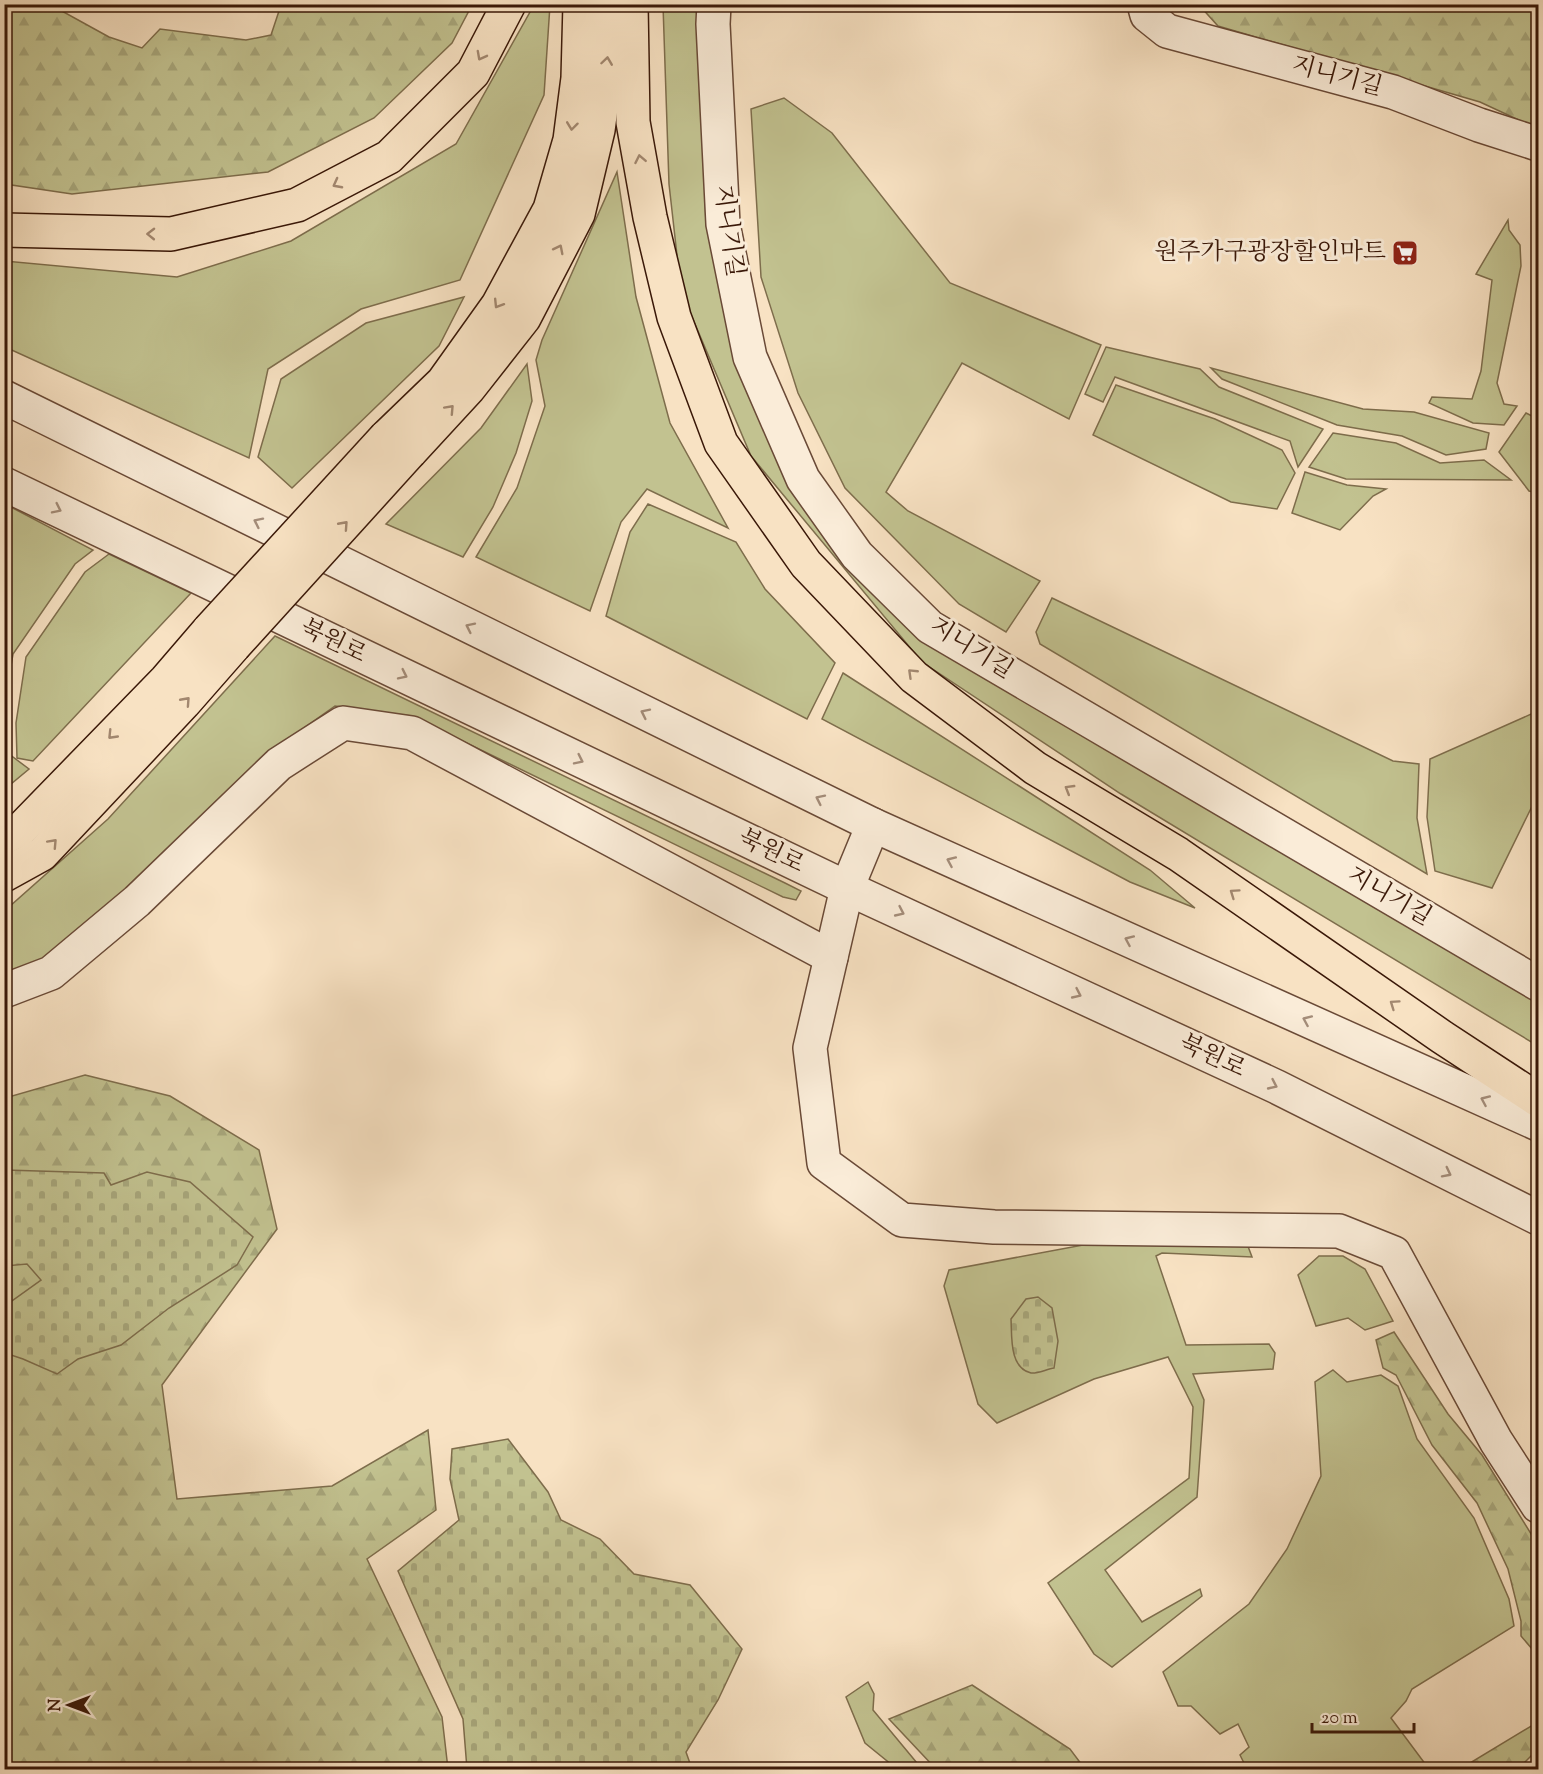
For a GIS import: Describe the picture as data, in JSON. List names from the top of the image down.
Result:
{
  "streets": {
    "street": ["지니기길", "북원로"]
  },
  "places": {
    "supermarket": ["원주가구광장할인마트"]
  },
  "scale_bar": "20 m",
  "north": "left"
}
